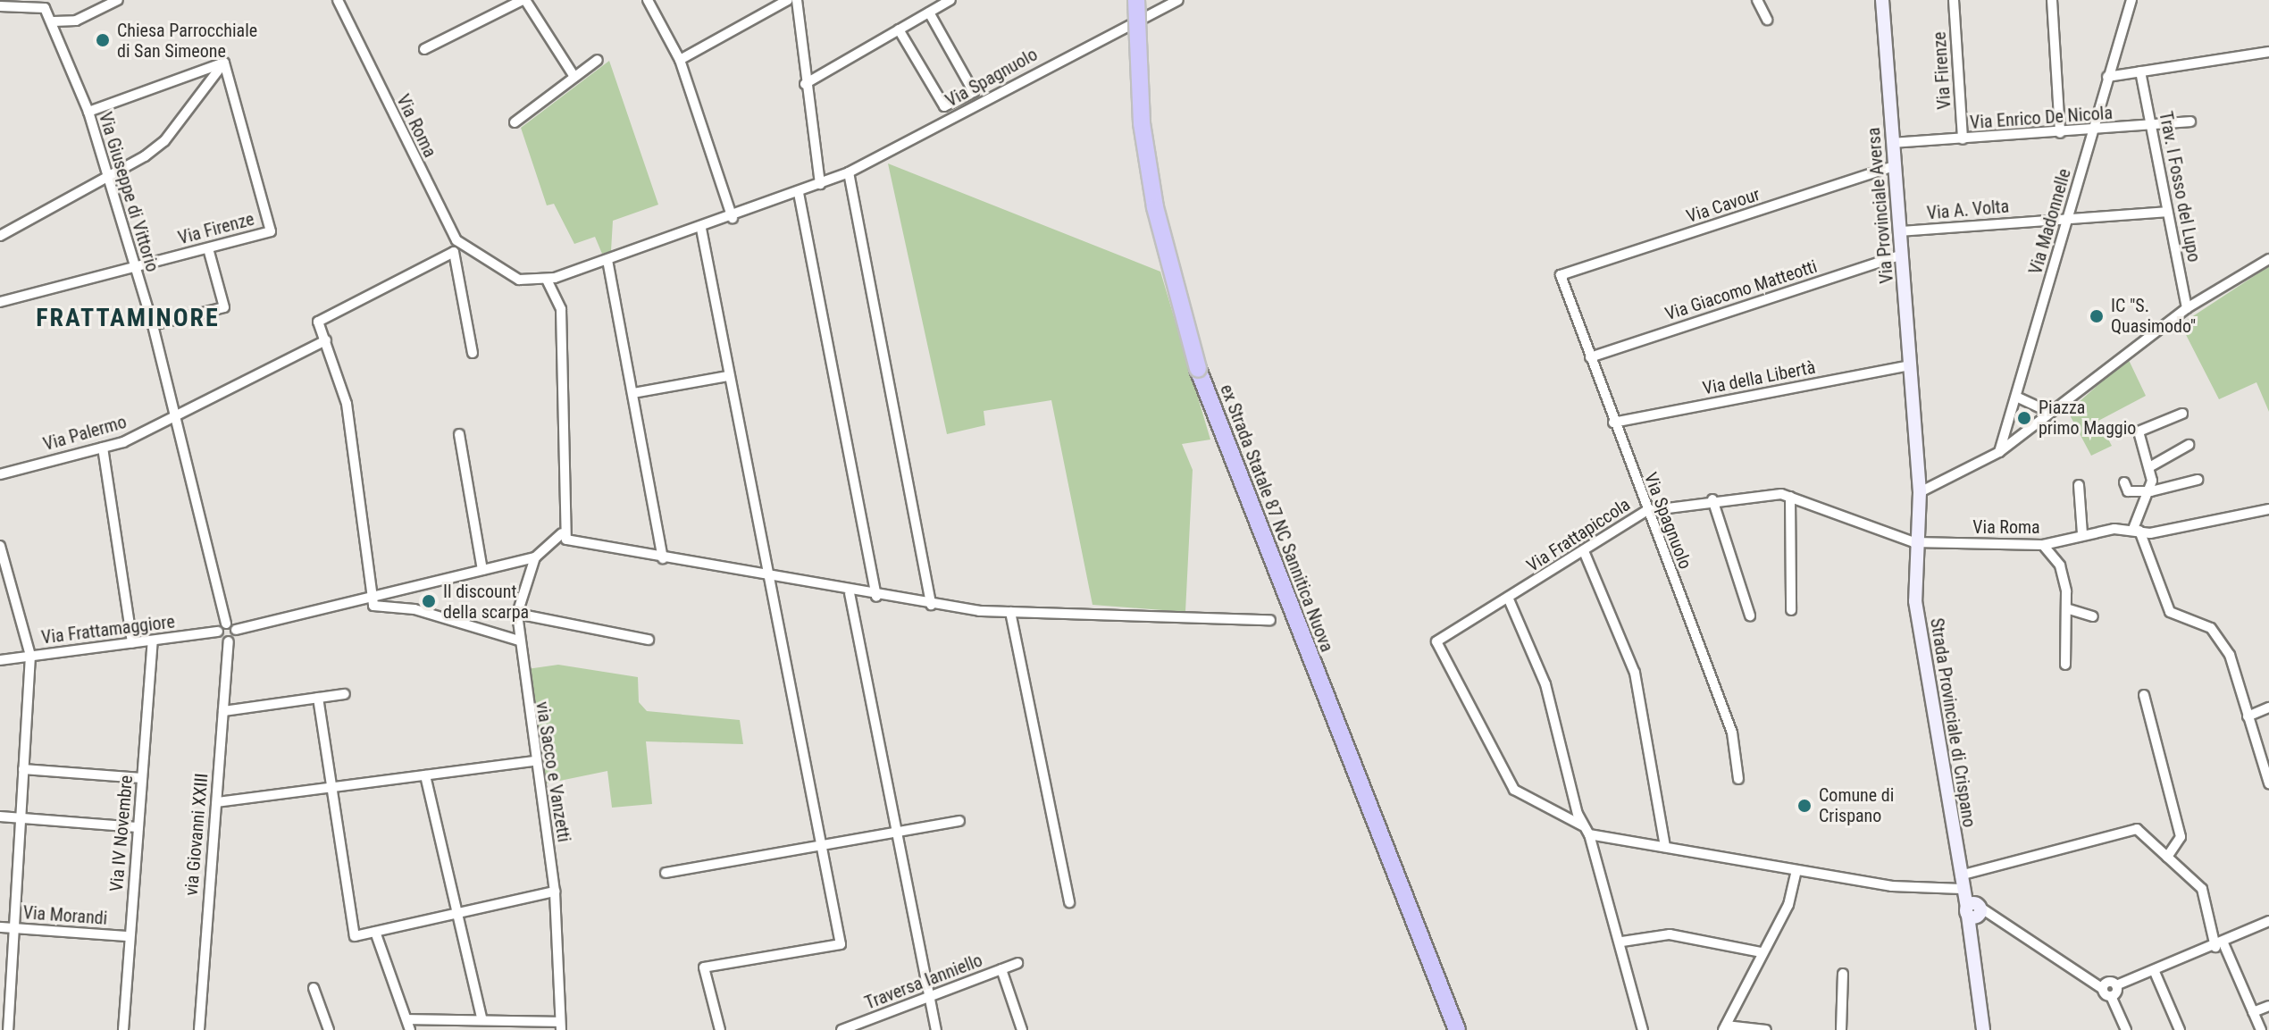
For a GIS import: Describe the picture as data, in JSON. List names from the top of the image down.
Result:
{
  "streets": {
    "highway": ["ex Strada Statale 87 NC Sannitica Nuova"],
    "street": [
      "Via Firenze",
      "Via Spagnuolo",
      "Via Enrico De Nicola",
      "Via Roma",
      "Trav. I Fosso del Lupo",
      "Via Giuseppe di Vittorio",
      "Via Cavour",
      "Via Provinciale Aversa",
      "Via A. Volta",
      "Via Madonnelle",
      "Via Giacomo Matteotti",
      "Via della Libertà",
      "Via Palermo",
      "Via Frattapiccola",
      "Via Frattamaggiore",
      "Strada Provinciale di Crispano",
      "via Sacco e Vanzetti",
      "Via IV Novembre",
      "via Giovanni XXIII",
      "Via Morandi",
      "Traversa Ianniello"
    ]
  },
  "crossings": [
    ["Via Firenze", "Via Enrico De Nicola"],
    ["Via Firenze", "Via Giuseppe di Vittorio"],
    ["Via Spagnuolo", "Via Roma"],
    ["Via Spagnuolo", "Via Cavour"],
    ["Via Spagnuolo", "Via Giacomo Matteotti"],
    ["Via Spagnuolo", "Via della Libertà"],
    ["Via Spagnuolo", "Via Frattapiccola"],
    ["Via Enrico De Nicola", "Trav. I Fosso del Lupo"],
    ["Via Enrico De Nicola", "Via Provinciale Aversa"],
    ["Via Enrico De Nicola", "Via Madonnelle"],
    ["Via Roma", "Via Frattapiccola"],
    ["Via Roma", "Strada Provinciale di Crispano"],
    ["Trav. I Fosso del Lupo", "Via A. Volta"],
    ["Via Giuseppe di Vittorio", "Via Palermo"],
    ["Via Cavour", "Via Provinciale Aversa"],
    ["Via Provinciale Aversa", "Via A. Volta"],
    ["Via Provinciale Aversa", "Via Giacomo Matteotti"],
    ["Via Provinciale Aversa", "Via della Libertà"],
    ["Via Provinciale Aversa", "Strada Provinciale di Crispano"],
    ["Via A. Volta", "Via Madonnelle"],
    ["Via Frattapiccola", "Strada Provinciale di Crispano"],
    ["Via Frattamaggiore", "Via IV Novembre"],
    ["Via IV Novembre", "Via Morandi"]
  ],
  "districts": ["FRATTAMINORE"],
  "places": [
    "Chiesa Parrocchiale di San Simeone",
    "IC \"S. Quasimodo\"",
    "Piazza primo Maggio",
    "Il discount della scarpa",
    "Comune di Crispano"
  ]
}
